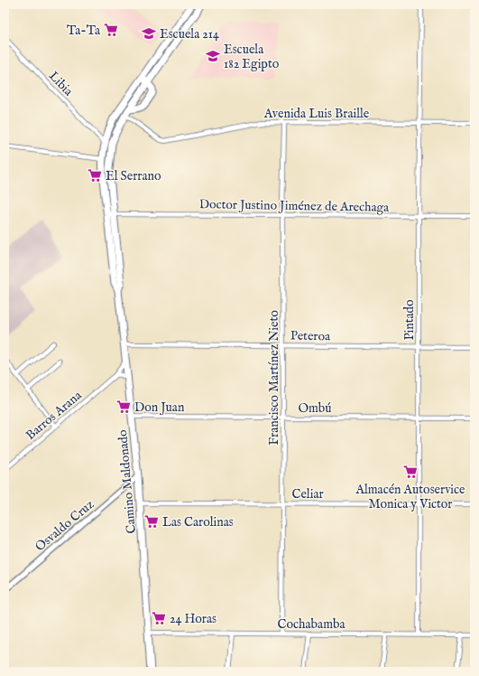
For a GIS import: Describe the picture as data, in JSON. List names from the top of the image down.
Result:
{
  "streets": {
    "main road": ["Camino Maldonado"],
    "street": [
      "Libia",
      "Avenida Luis Braille",
      "Doctor Justino Jiménez de Arechaga",
      "Pintado",
      "Peteroa",
      "Francisco Martínez Nieto",
      "Ombú",
      "Barros Arana",
      "Celiar",
      "Osvaldo Cruz",
      "Cochabamba"
    ]
  },
  "crossings": [
    ["Libia", "Camino Maldonado"],
    ["Avenida Luis Braille", "Pintado"],
    ["Avenida Luis Braille", "Francisco Martínez Nieto"],
    ["Avenida Luis Braille", "Camino Maldonado"],
    ["Doctor Justino Jiménez de Arechaga", "Pintado"],
    ["Doctor Justino Jiménez de Arechaga", "Francisco Martínez Nieto"],
    ["Doctor Justino Jiménez de Arechaga", "Camino Maldonado"],
    ["Pintado", "Peteroa"],
    ["Pintado", "Ombú"],
    ["Pintado", "Celiar"],
    ["Pintado", "Cochabamba"],
    ["Peteroa", "Francisco Martínez Nieto"],
    ["Peteroa", "Camino Maldonado"],
    ["Francisco Martínez Nieto", "Ombú"],
    ["Francisco Martínez Nieto", "Celiar"],
    ["Francisco Martínez Nieto", "Cochabamba"],
    ["Ombú", "Camino Maldonado"],
    ["Barros Arana", "Camino Maldonado"],
    ["Camino Maldonado", "Celiar"],
    ["Camino Maldonado", "Osvaldo Cruz"],
    ["Camino Maldonado", "Cochabamba"]
  ],
  "places": {
    "supermarket": [
      "Ta-Ta",
      "El Serrano",
      "Don Juan",
      "Almacén Autoservice Monica y Victor",
      "Las Carolinas",
      "24 Horas"
    ],
    "school or university": ["Escuela 214", "Escuela 182 Egipto"]
  }
}
